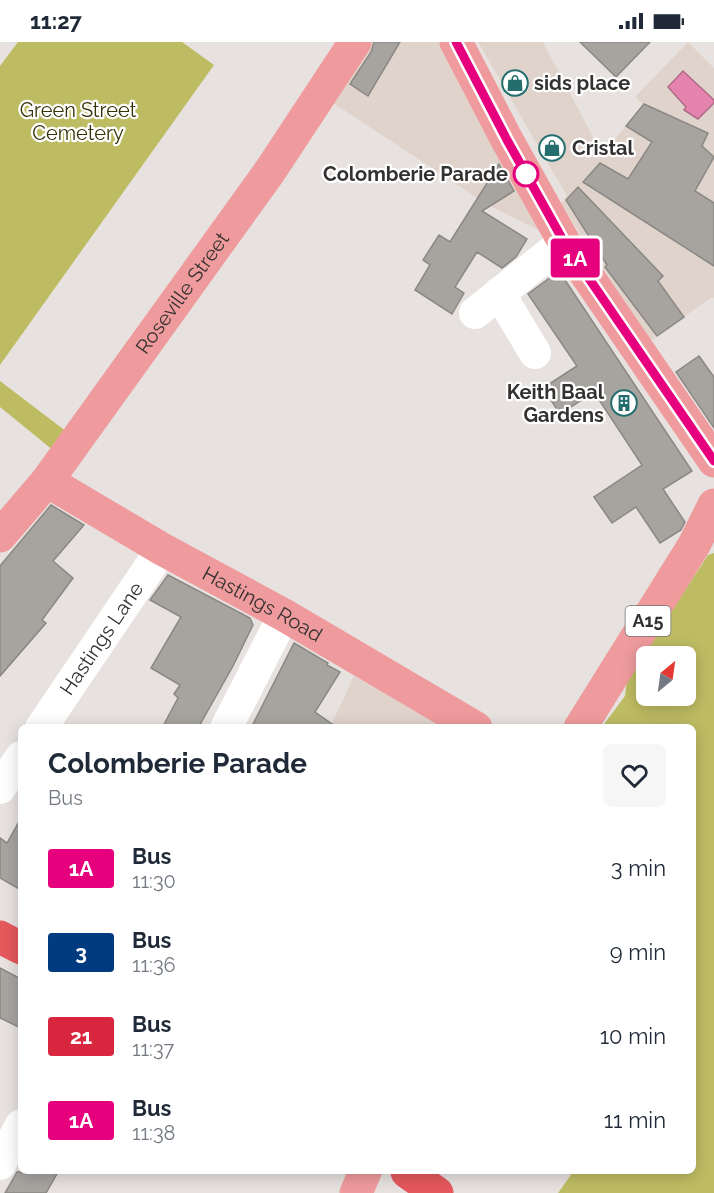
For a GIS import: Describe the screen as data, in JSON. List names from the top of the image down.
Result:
{
  "streets": {
    "main road": ["Roseville Street", "Hastings Road", "A15"],
    "street": ["Hastings Lane"]
  },
  "crossings": [
    ["Roseville Street", "Hastings Road"],
    ["Hastings Road", "Hastings Lane"]
  ],
  "parks": ["Green Street Cemetery"],
  "places": {
    "shop": ["sids place", "Cristal"],
    "other": ["Colomberie Parade"],
    "building": ["Keith Baal Gardens"]
  },
  "lines": ["bus line 1A"],
  "north": "top right",
  "page": {
    "status": "11:27",
    "on_map": "1A",
    "heading": ["Colomberie Parade", "Bus"],
    "list": [
      {
        "mark": "1A",
        "name": "Bus",
        "note": "11:30",
        "value": "3 min"
      },
      {
        "mark": "3",
        "name": "Bus",
        "note": "11:36",
        "value": "9 min"
      },
      {
        "mark": "21",
        "name": "Bus",
        "note": "11:37",
        "value": "10 min"
      },
      {
        "mark": "1A",
        "name": "Bus",
        "note": "11:38",
        "value": "11 min"
      }
    ]
  }
}
